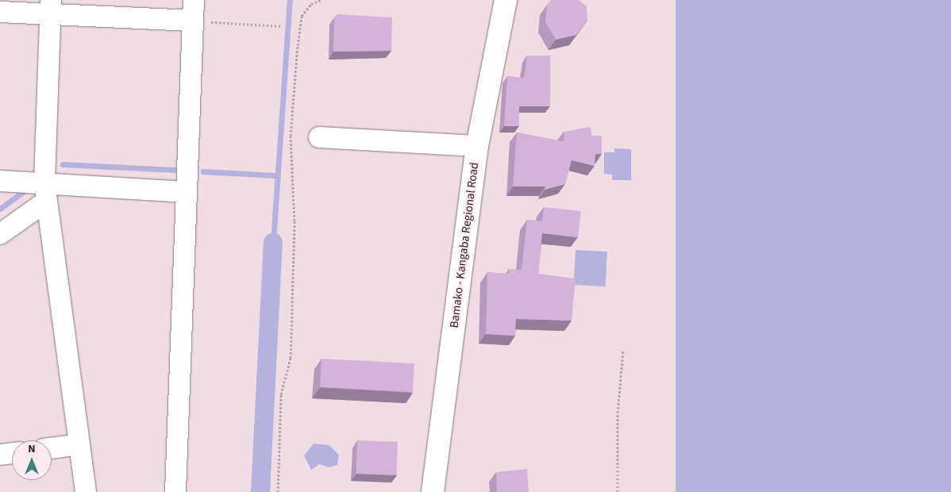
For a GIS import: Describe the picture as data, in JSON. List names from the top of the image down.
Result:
{
  "streets": {
    "street": ["Bamako - Kangaba Regional Road"]
  },
  "north": "top"
}
